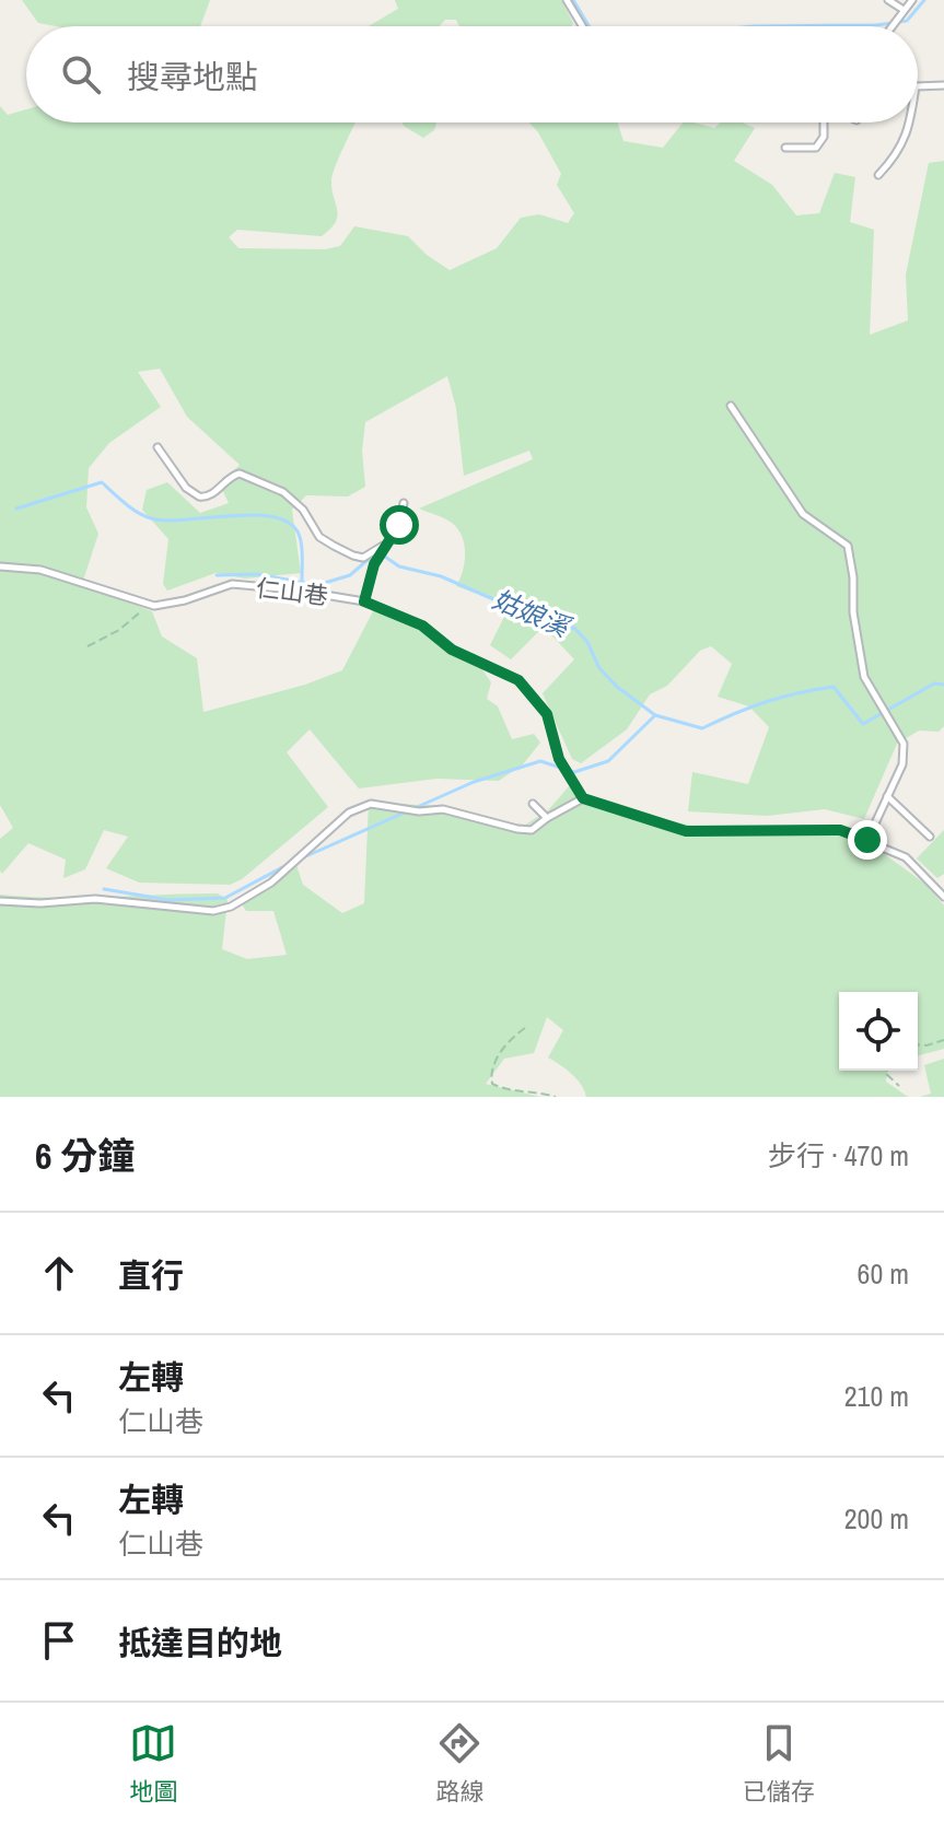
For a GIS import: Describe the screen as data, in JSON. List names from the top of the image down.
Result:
{
  "streets": {
    "lane": ["仁山巷"]
  },
  "water": ["姑娘溪"],
  "page": {
    "search": "搜尋地點",
    "heading": ["6 分鐘", "步行 · 470 m"],
    "list": [
      ["直行", "60 m"],
      ["左轉", "仁山巷", "210 m"],
      ["左轉", "仁山巷", "200 m"],
      "抵達目的地"
    ],
    "nav": ["地圖", "路線", "已儲存"]
  }
}
